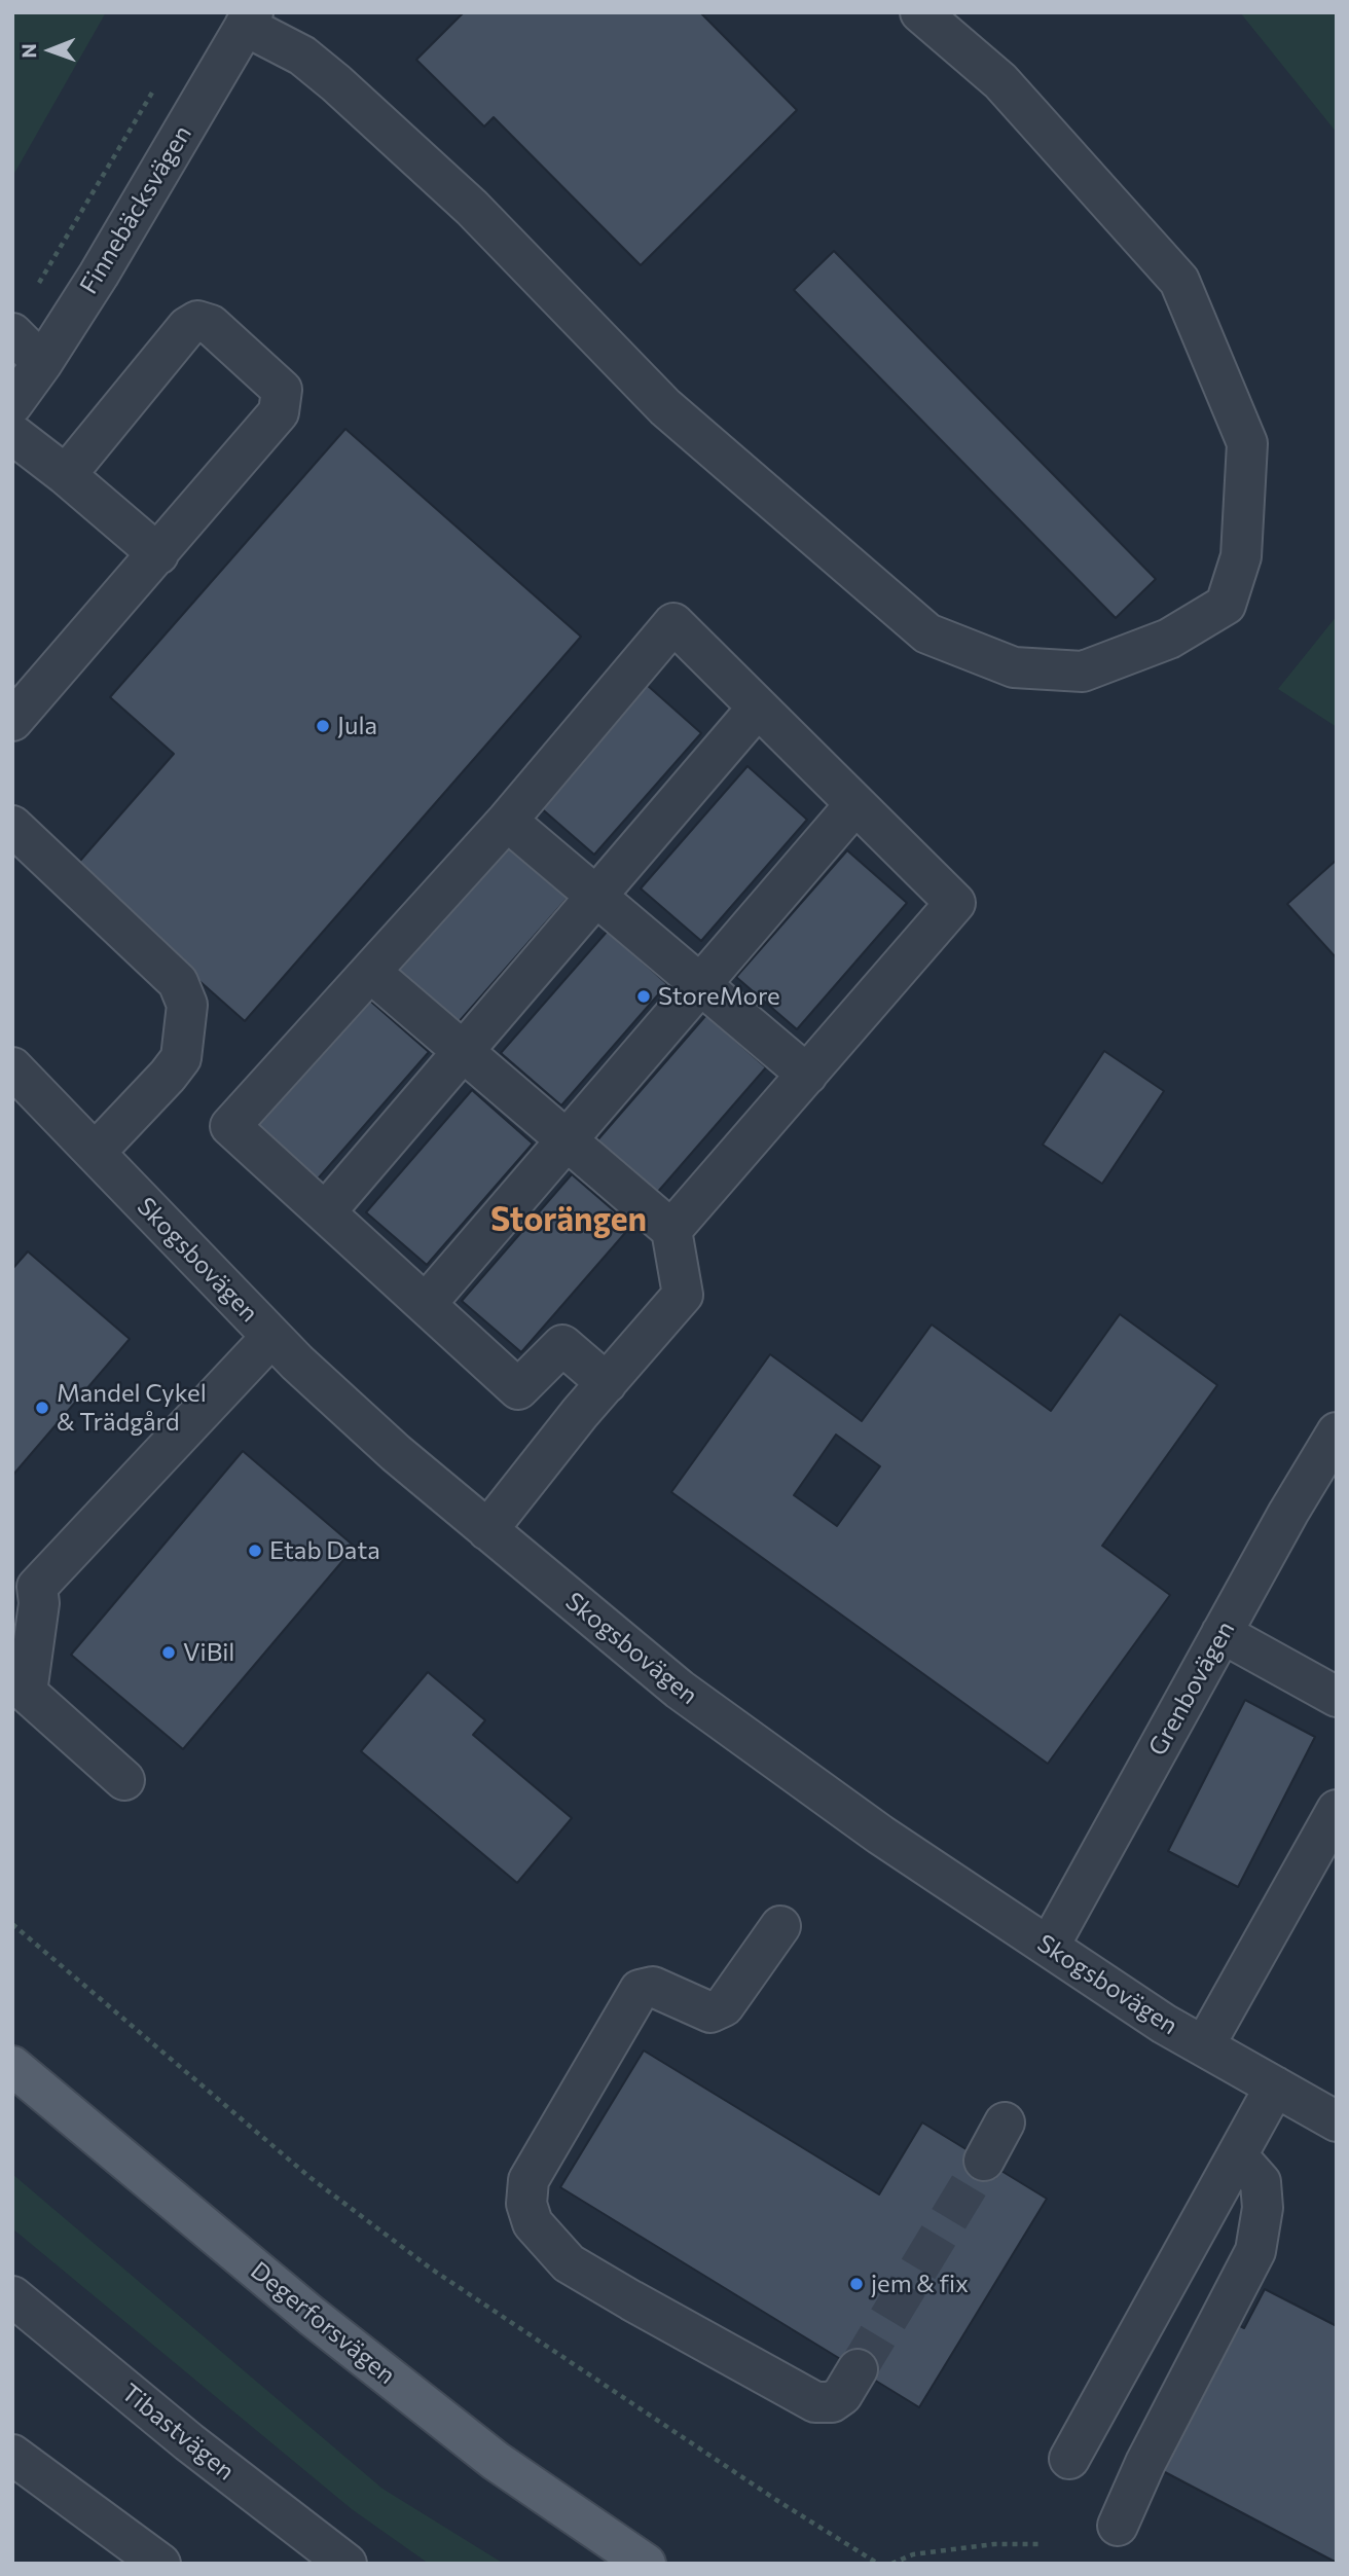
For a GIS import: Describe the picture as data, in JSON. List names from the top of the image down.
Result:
{
  "streets": {
    "main road": ["Degerforsvägen"],
    "street": [
      "Finnebäcksvägen",
      "Skogsbovägen",
      "Grenbovägen",
      "Tibastvägen"
    ]
  },
  "crossings": [
    ["Skogsbovägen", "Grenbovägen"]
  ],
  "districts": ["Storängen"],
  "places": [
    "Jula",
    "StoreMore",
    "Mandel Cykel & Trädgård",
    "Etab Data",
    "ViBil",
    "jem & fix"
  ],
  "north": "left"
}
